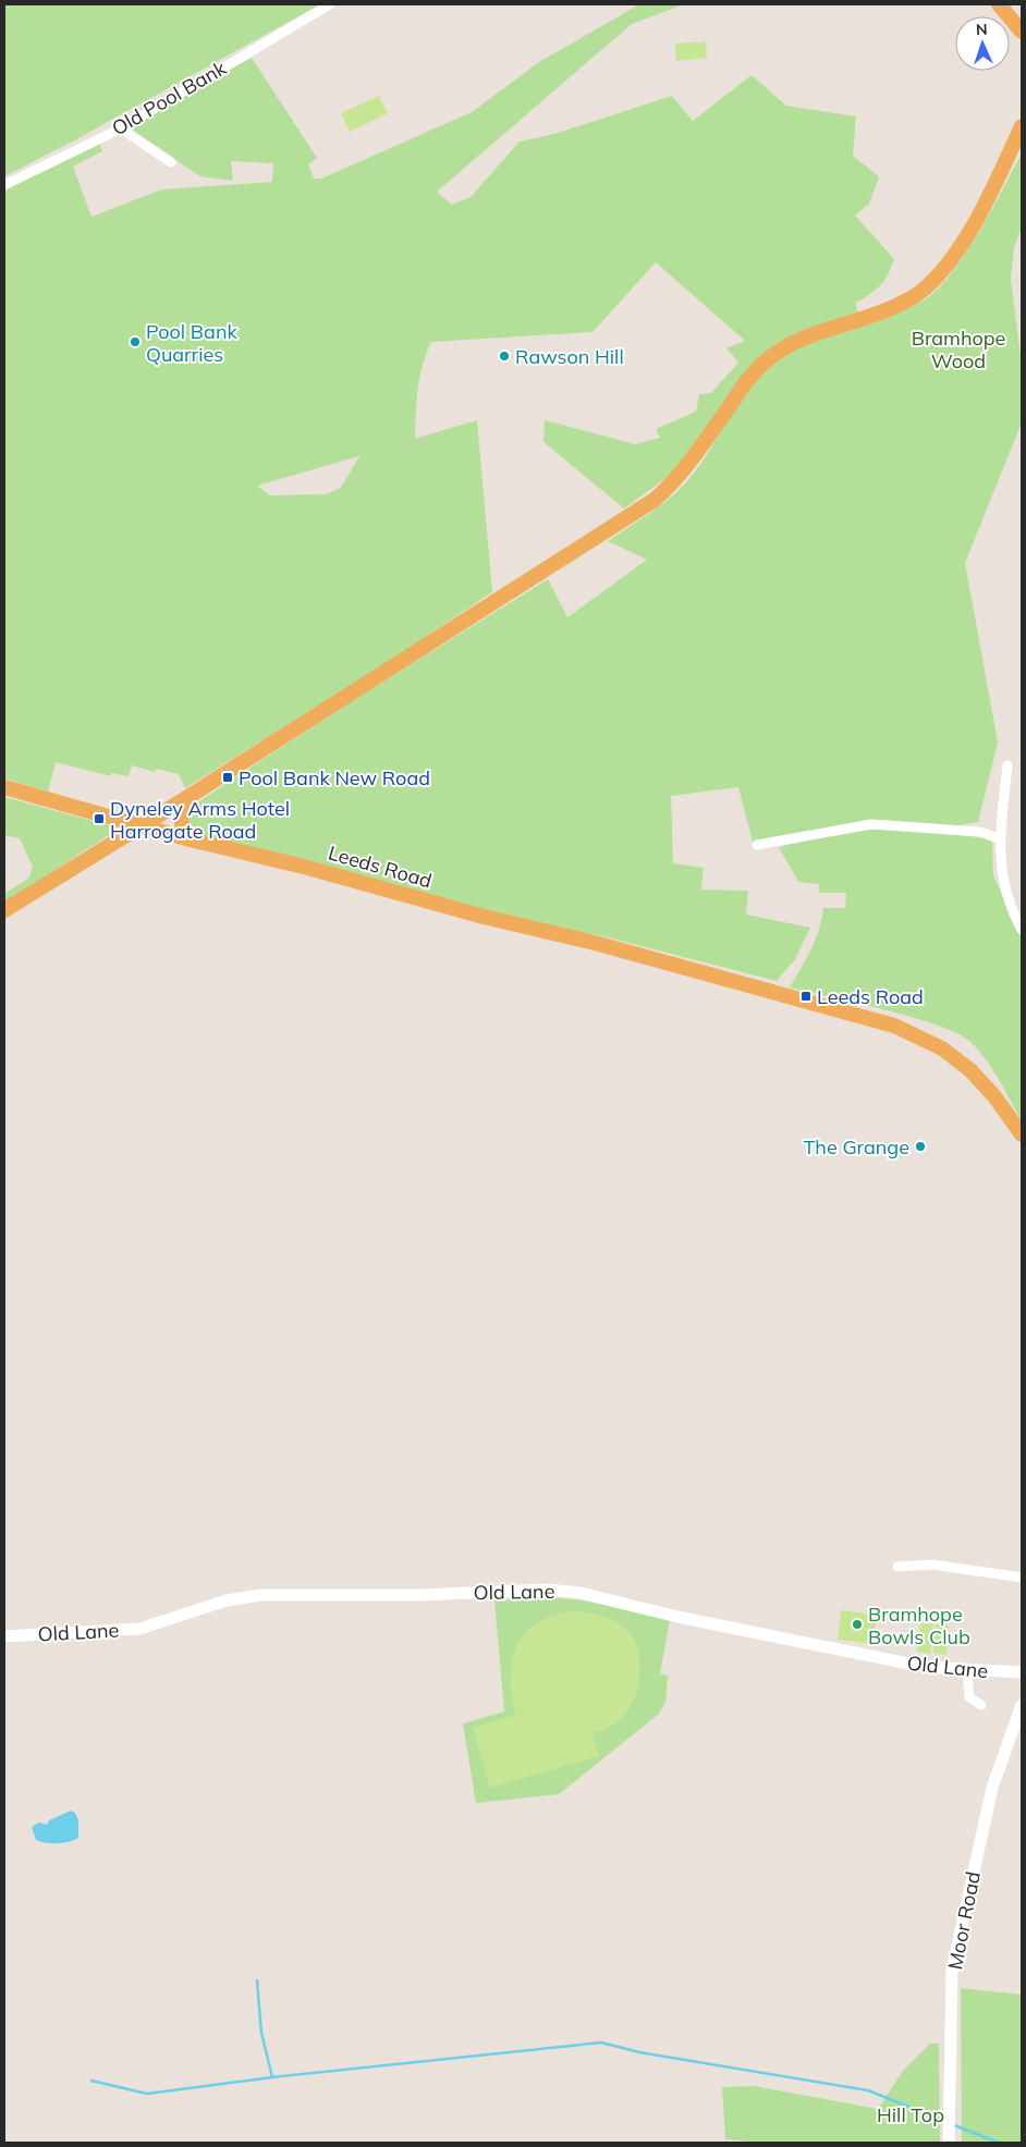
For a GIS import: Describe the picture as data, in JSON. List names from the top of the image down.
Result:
{
  "streets": {
    "highway": ["Leeds Road"],
    "street": ["Old Pool Bank", "Old Lane", "Moor Road"]
  },
  "parks": ["Bramhope Wood", "Hill Top"],
  "places": {
    "other": [
      "Pool Bank Quarries",
      "Rawson Hill",
      "The Grange",
      "Bramhope Bowls Club"
    ],
    "transit": ["Pool Bank New Road", "Dyneley Arms Hotel Harrogate Road", "Leeds Road"]
  },
  "north": "top"
}
